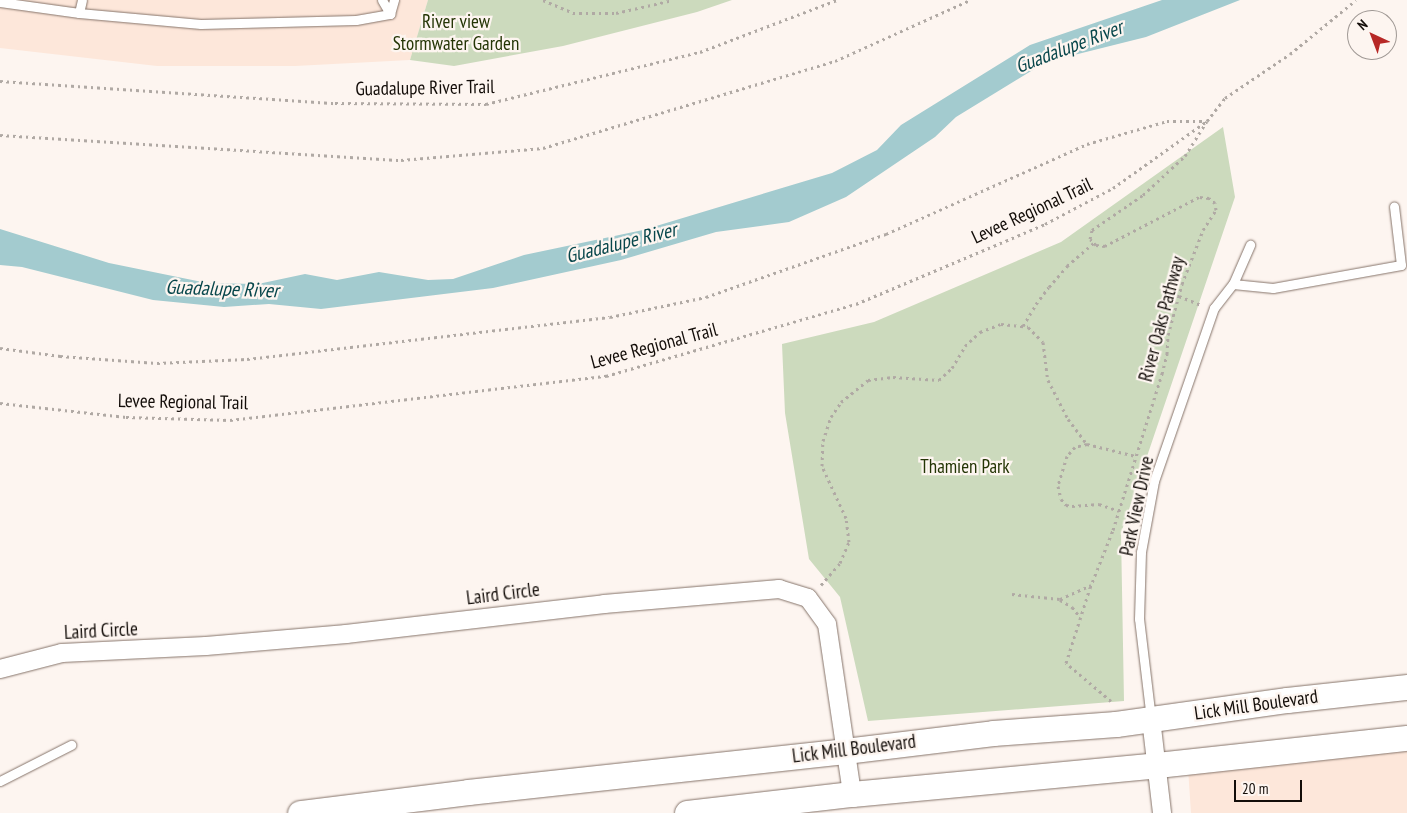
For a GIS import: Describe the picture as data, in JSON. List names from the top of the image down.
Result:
{
  "streets": {
    "main road": ["Lick Mill Boulevard"],
    "street": ["Laird Circle"],
    "lane": ["Park View Drive"],
    "path": ["Guadalupe River Trail", "Levee Regional Trail", "River Oaks Pathway"]
  },
  "crossings": [
    ["Park View Drive", "Lick Mill Boulevard"]
  ],
  "water": ["Guadalupe River"],
  "parks": ["River view Stormwater Garden", "Thamien Park"],
  "scale_bar": "20 m",
  "north": "top left"
}
